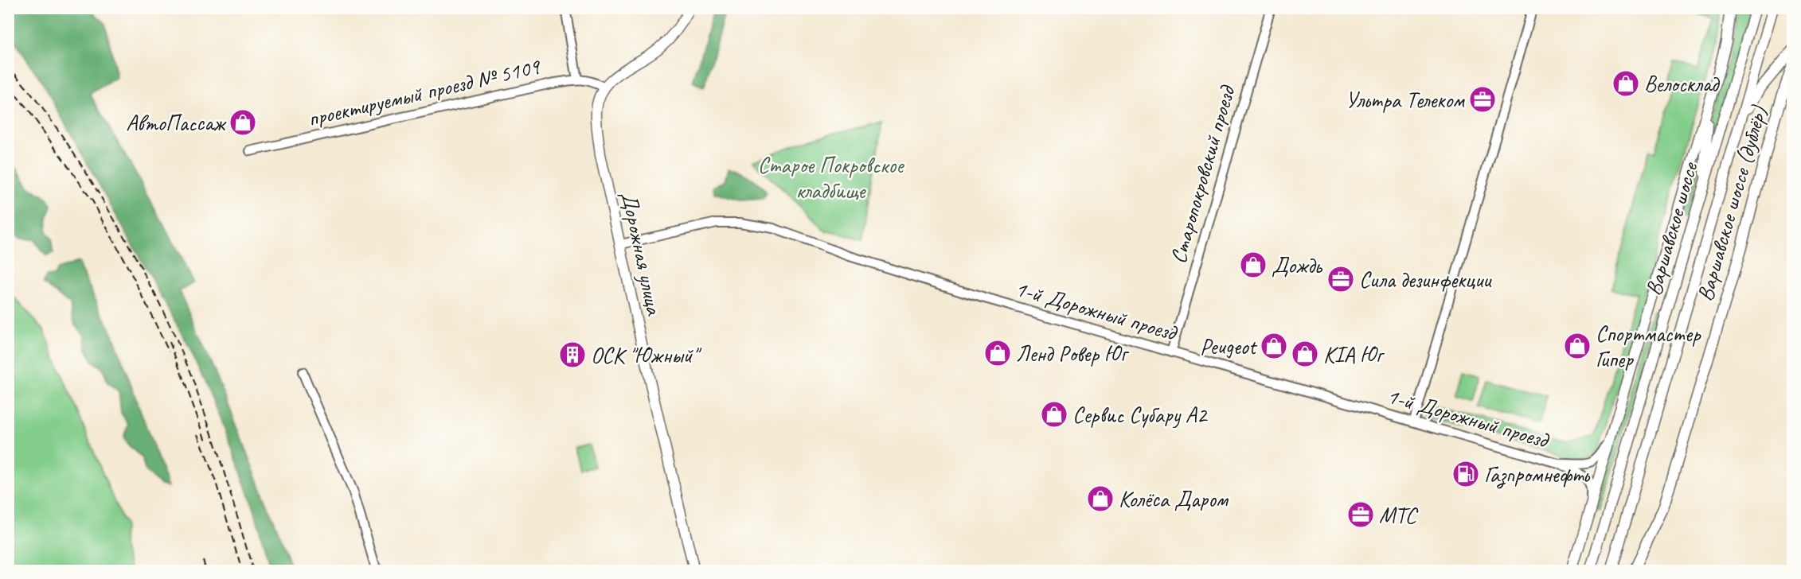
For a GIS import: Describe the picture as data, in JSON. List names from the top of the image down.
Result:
{
  "streets": {
    "main road": ["Варшавское шоссе (дублёр)", "Варшавское шоссе", "Дорожная улица"],
    "street": ["проектируемый проезд № 5109", "Старопокровский проезд", "1-й Дорожный проезд"]
  },
  "crossings": [
    ["проектируемый проезд № 5109", "Дорожная улица"],
    ["Старопокровский проезд", "1-й Дорожный проезд"],
    ["Дорожная улица", "1-й Дорожный проезд"]
  ],
  "parks": ["Старое Покровское кладбище"],
  "places": {
    "shop": [
      "Велосклад",
      "АвтоПассаж",
      "Дождь",
      "Peugeot",
      "Спортмастер Гипер",
      "Ленд Ровер Юг",
      "KIA Юг",
      "Сервис Субару А2",
      "Колёса Даром"
    ],
    "office": ["Ультра Телеком", "Сила дезинфекции", "МТС"],
    "building": ["ОСК \"Южный\""],
    "fuel station": ["Газпромнефть"]
  }
}
